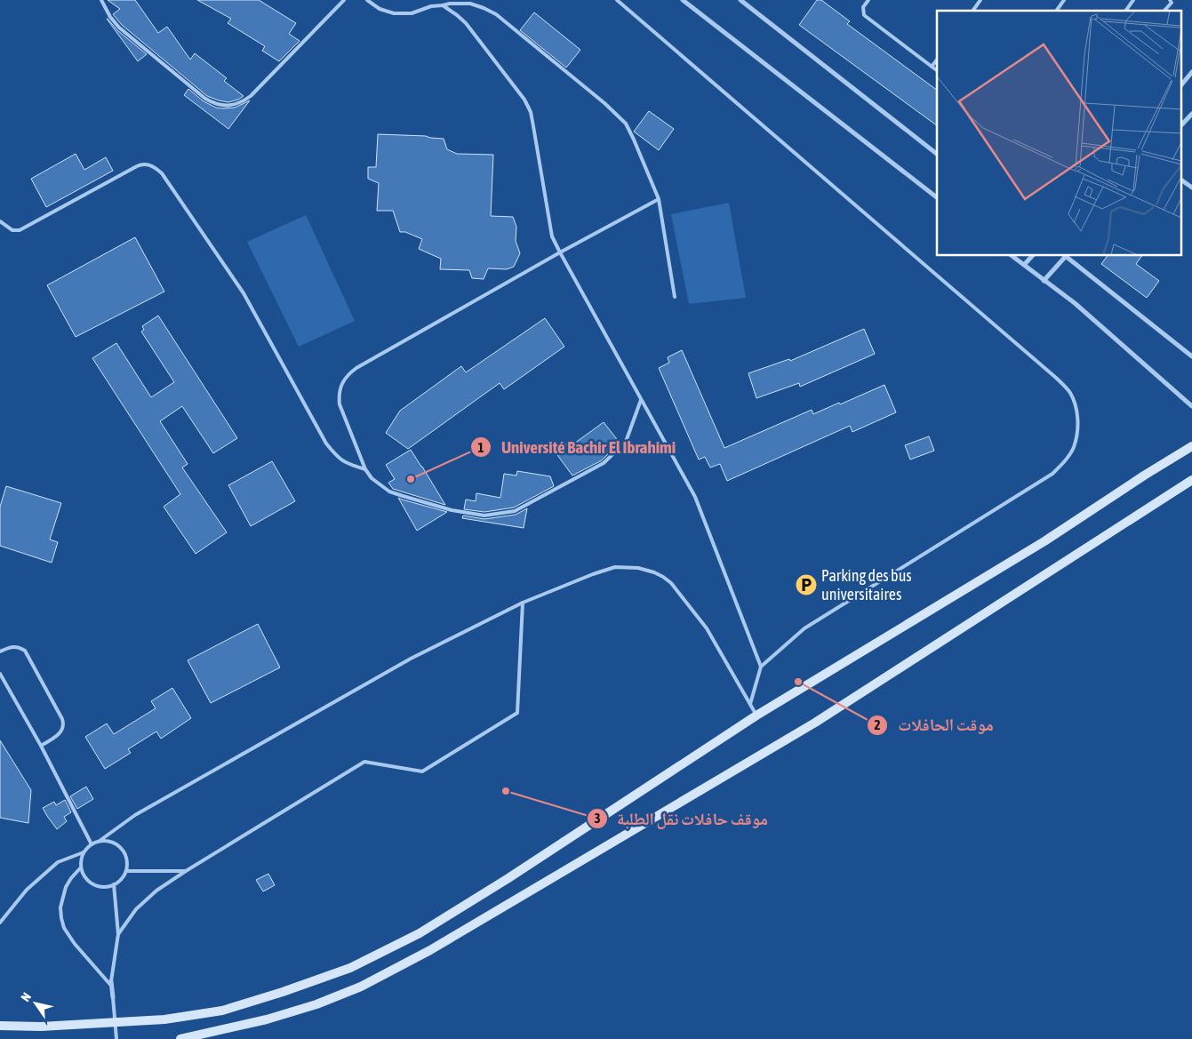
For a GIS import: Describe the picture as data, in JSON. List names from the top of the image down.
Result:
{
  "places": {
    "other": ["Université Bachir El Ibrahimi", "موقت الحافلات", "موقف حافلات نقل الطلبة"],
    "parking": ["Parking des bus universitaires"]
  },
  "north": "top left"
}
